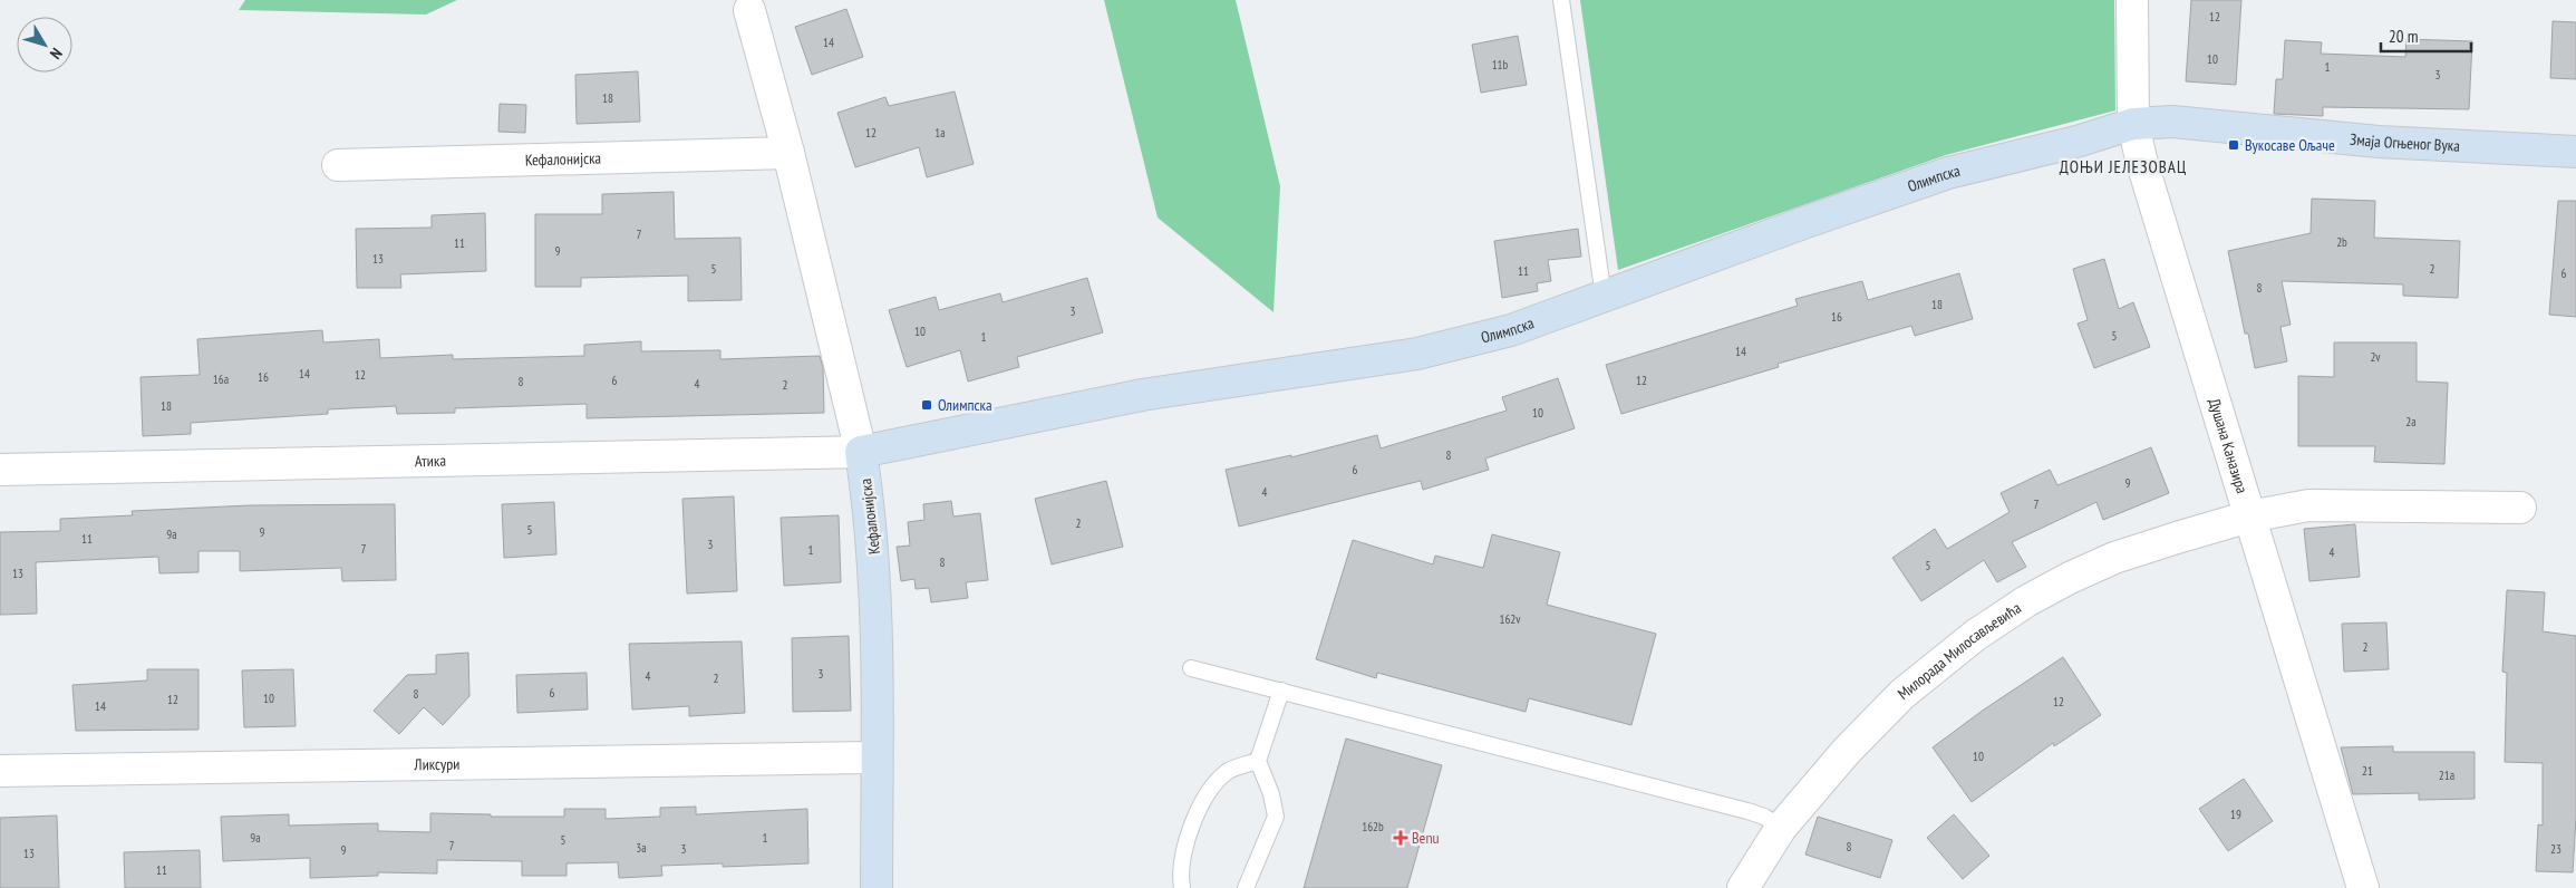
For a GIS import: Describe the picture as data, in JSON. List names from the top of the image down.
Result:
{
  "streets": {
    "street": [
      "Змаја Огњеног Вука",
      "Кефалонијска",
      "Олимпска",
      "Душана Каназира",
      "Атика",
      "Милорада Милосављевића",
      "Ликсури"
    ]
  },
  "crossings": [
    ["Змаја Огњеног Вука", "Олимпска"],
    ["Змаја Огњеног Вука", "Душана Каназира"],
    ["Кефалонијска", "Олимпска"],
    ["Кефалонијска", "Атика"],
    ["Кефалонијска", "Ликсури"],
    ["Олимпска", "Душана Каназира"],
    ["Олимпска", "Атика"],
    ["Душана Каназира", "Милорада Милосављевића"]
  ],
  "districts": ["ДОЊИ ЈЕЛЕЗОВАЦ"],
  "places": {
    "transit": ["Вукосаве Ољаче", "Олимпска"],
    "health": ["Benu"]
  },
  "house_numbers": [
    "12",
    "14",
    "10",
    "11b",
    "1",
    "3",
    "18",
    "12",
    "1a",
    "7",
    "2b",
    "11",
    "9",
    "13",
    "5",
    "2",
    "11",
    "6",
    "8",
    "18",
    "3",
    "16",
    "10",
    "5",
    "1",
    "14",
    "2v",
    "14",
    "12",
    "16",
    "16a",
    "6",
    "12",
    "8",
    "4",
    "2",
    "18",
    "10",
    "2a",
    "8",
    "6",
    "9",
    "4",
    "7",
    "2",
    "5",
    "9",
    "9a",
    "11",
    "3",
    "7",
    "1",
    "4",
    "8",
    "5",
    "13",
    "162v",
    "2",
    "3",
    "4",
    "2",
    "6",
    "8",
    "10",
    "12",
    "12",
    "14",
    "10",
    "21",
    "21a",
    "19",
    "162b",
    "9a",
    "1",
    "5",
    "7",
    "8",
    "3a",
    "3",
    "23",
    "9",
    "13",
    "11"
  ],
  "scale_bar": "20 m",
  "north": "bottom right"
}
